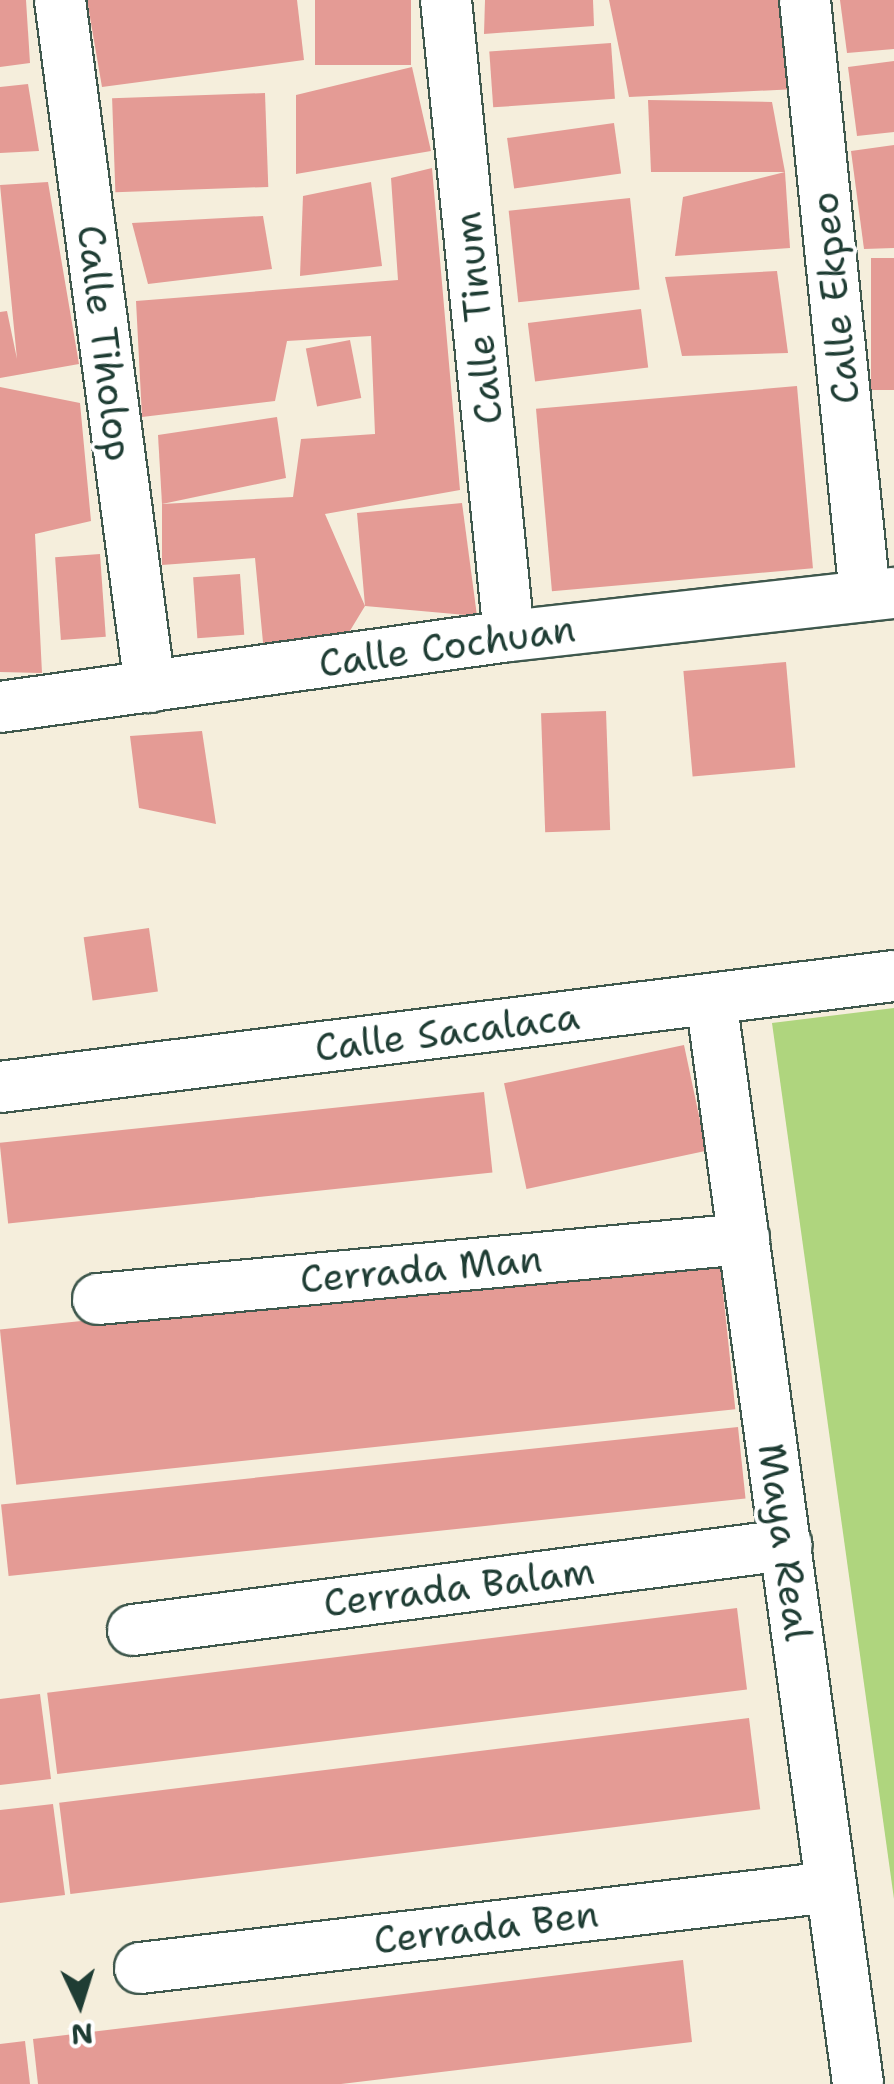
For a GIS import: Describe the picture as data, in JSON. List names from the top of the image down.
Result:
{
  "streets": {
    "street": [
      "Calle Ekpeo",
      "Calle Tinum",
      "Calle Tiholop",
      "Calle Cochuan",
      "Calle Sacalaca",
      "Cerrada Man",
      "Maya Real",
      "Cerrada Balam",
      "Cerrada Ben"
    ]
  },
  "crossings": [
    ["Calle Ekpeo", "Calle Cochuan"],
    ["Calle Tinum", "Calle Cochuan"],
    ["Calle Tiholop", "Calle Cochuan"],
    ["Calle Sacalaca", "Maya Real"],
    ["Cerrada Man", "Maya Real"],
    ["Maya Real", "Cerrada Balam"],
    ["Maya Real", "Cerrada Ben"]
  ],
  "north": "bottom"
}
